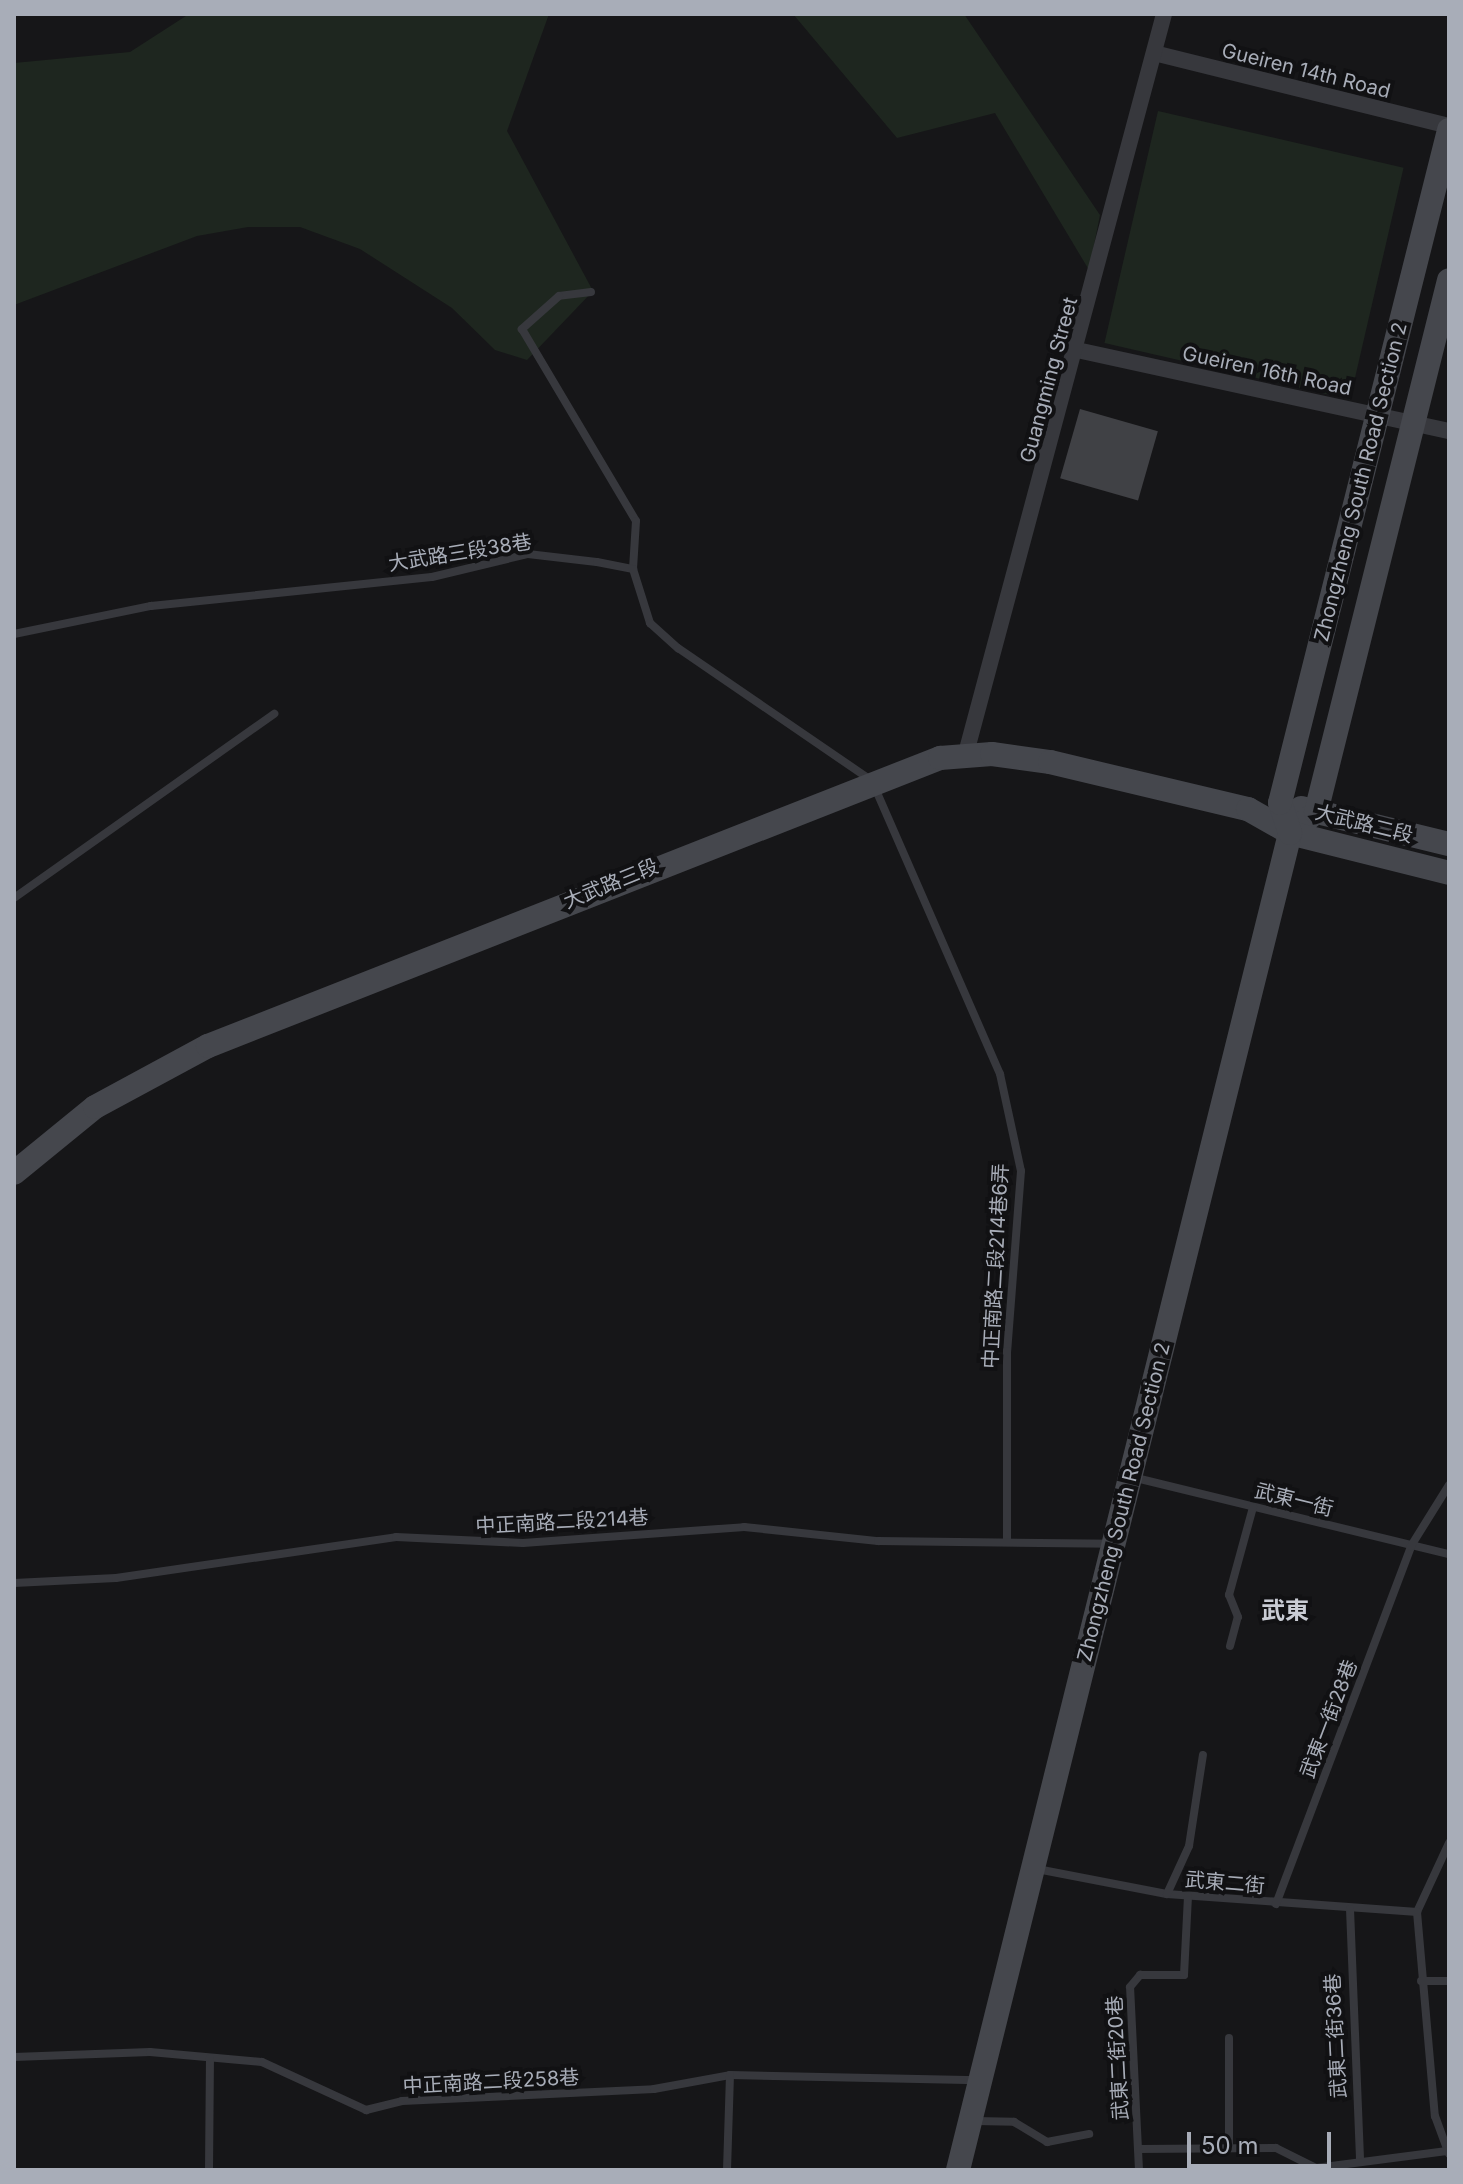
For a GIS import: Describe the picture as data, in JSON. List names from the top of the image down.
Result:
{
  "streets": {
    "street": [
      "Gueiren 14th Road",
      "Gueiren 16th Road",
      "Guangming Street",
      "Zhongzheng South Road Section 2",
      "大武路二段",
      "大武路三段"
    ],
    "lane": [
      "大武路三段38巷",
      "中正南路二段214巷6弄",
      "武東一街",
      "中正南路二段214巷",
      "武東一街28巷",
      "武東二街",
      "武東二街36巷",
      "武東二街20巷",
      "中正南路二段258巷"
    ]
  },
  "crossings": [
    ["Gueiren 14th Road", "Guangming Street"],
    ["Gueiren 14th Road", "Zhongzheng South Road Section 2"],
    ["Gueiren 16th Road", "Guangming Street"],
    ["Gueiren 16th Road", "Zhongzheng South Road Section 2"],
    ["Guangming Street", "大武路三段"],
    ["Zhongzheng South Road Section 2", "大武路二段"],
    ["Zhongzheng South Road Section 2", "大武路三段"],
    ["Zhongzheng South Road Section 2", "武東一街"],
    ["Zhongzheng South Road Section 2", "中正南路二段214巷"],
    ["Zhongzheng South Road Section 2", "武東二街"],
    ["Zhongzheng South Road Section 2", "中正南路二段258巷"],
    ["大武路二段", "大武路三段"],
    ["大武路三段", "中正南路二段214巷6弄"],
    ["中正南路二段214巷6弄", "中正南路二段214巷"],
    ["武東一街", "武東一街28巷"],
    ["武東一街28巷", "武東二街"],
    ["武東二街", "武東二街36巷"],
    ["武東二街", "武東二街20巷"]
  ],
  "districts": ["武東"],
  "scale_bar": "50 m"
}
